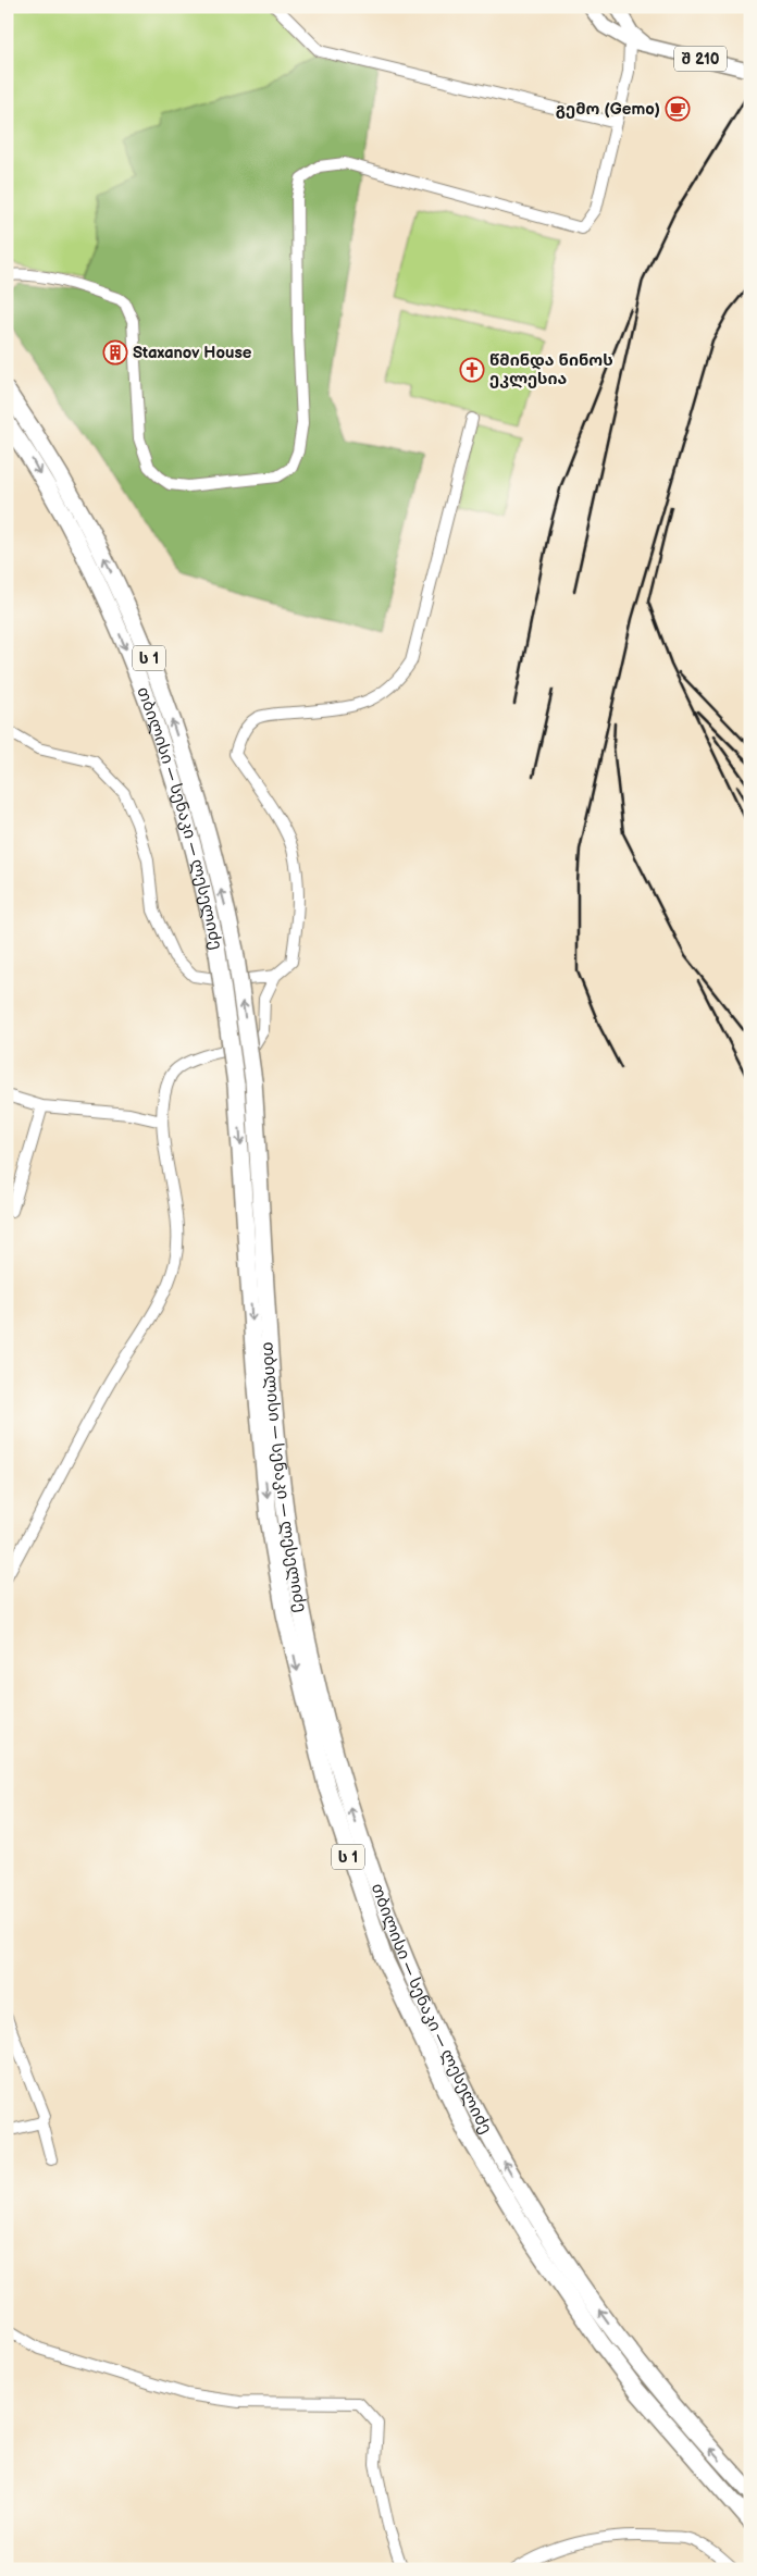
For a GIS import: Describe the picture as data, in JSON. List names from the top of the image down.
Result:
{
  "streets": {
    "highway": ["ს 1", "თბილისი — სენაკი — ლესელიძე"],
    "main road": ["შ 210"]
  },
  "places": {
    "cafe": ["გემო (Gemo)"],
    "building": ["Staxanov House"],
    "church": ["წმინდა ნინოს ეკლესია"]
  }
}
